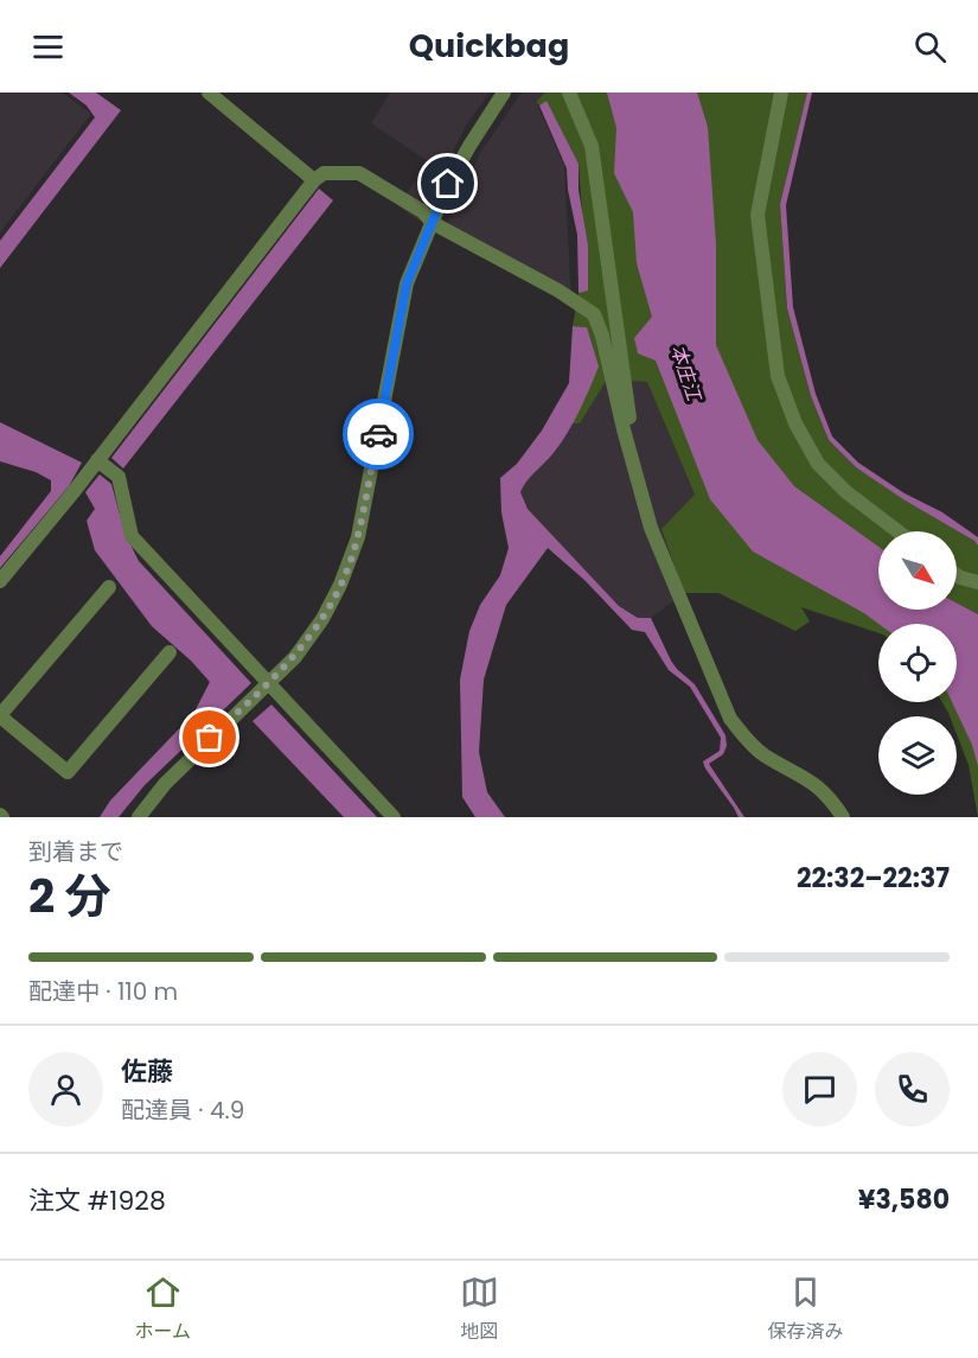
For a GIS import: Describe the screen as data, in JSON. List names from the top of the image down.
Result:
{
  "water": ["本庄江"],
  "north": "bottom right",
  "page": {
    "header": "Quickbag",
    "heading": ["2 分", "到着まで", "22:32–22:37"],
    "panel": [
      "佐藤",
      "配達員 · 4.9",
      "注文 #1928",
      "¥3,580"
    ],
    "bar": "配達中 · 110 m",
    "tabs": ["ホーム", "地図", "保存済み"]
  }
}
